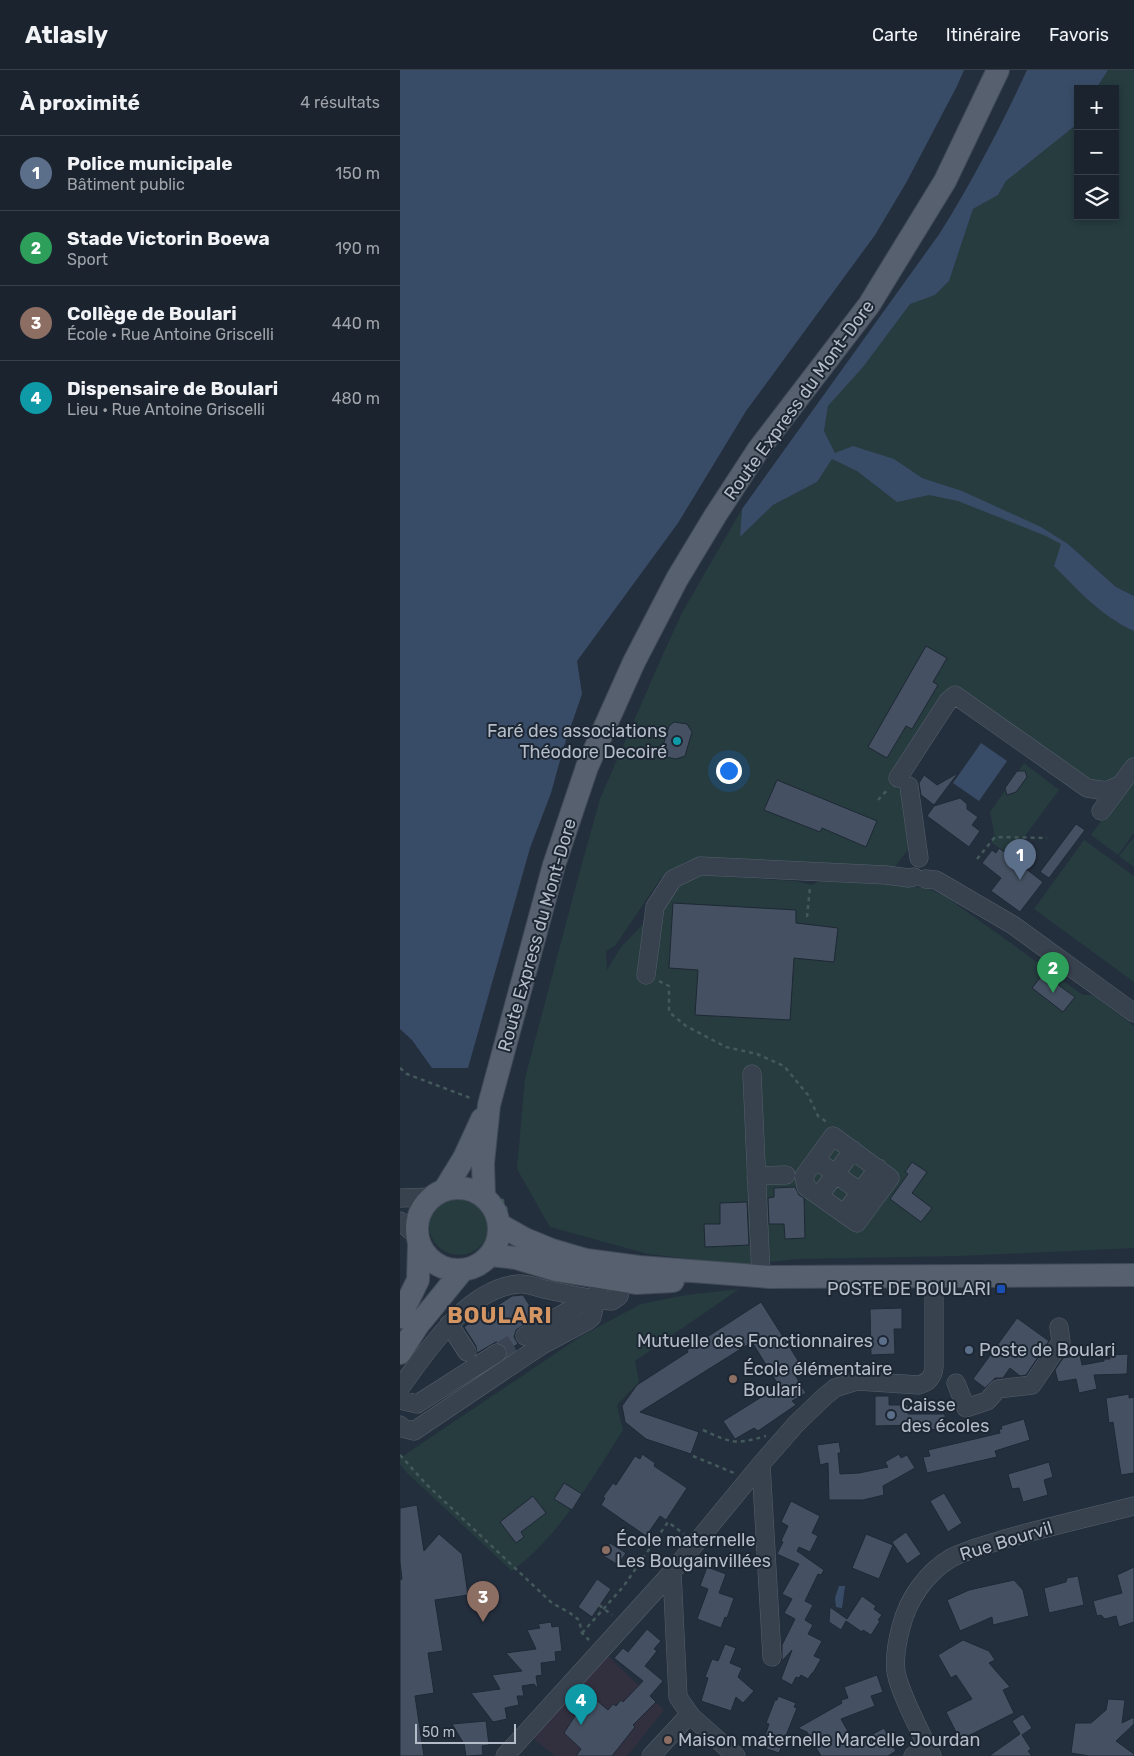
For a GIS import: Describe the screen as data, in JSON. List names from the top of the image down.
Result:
{
  "streets": {
    "main road": ["Route Express du Mont-Dore"],
    "street": ["Rue Bourvil"]
  },
  "districts": ["BOULARI"],
  "places": {
    "other": [
      "Faré des associations Théodore Decoiré",
      "Mutuelle des Fonctionnaires",
      "Poste de Boulari",
      "École élémentaire Boulari",
      "Caisse des écoles",
      "École maternelle Les Bougainvillées",
      "Maison maternelle Marcelle Jourdan"
    ],
    "transit": ["POSTE DE BOULARI"]
  },
  "scale_bar": "50 m",
  "page": {
    "header": "Atlasly",
    "nav": ["Carte", "Itinéraire", "Favoris"],
    "heading": ["À proximité", "4 résultats"],
    "map_buttons": ["+", "−"],
    "list": [
      {
        "mark": "1",
        "name": "Police municipale",
        "note": "Bâtiment public",
        "value": "150 m"
      },
      {
        "mark": "2",
        "name": "Stade Victorin Boewa",
        "note": "Sport",
        "value": "190 m"
      },
      {
        "mark": "3",
        "name": "Collège de Boulari",
        "note": "École · Rue Antoine Griscelli",
        "value": "440 m"
      },
      {
        "mark": "4",
        "name": "Dispensaire de Boulari",
        "note": "Lieu · Rue Antoine Griscelli",
        "value": "480 m"
      }
    ],
    "pins": [
      "1",
      "2",
      "3",
      "4"
    ],
    "scale": "50 m"
  }
}
